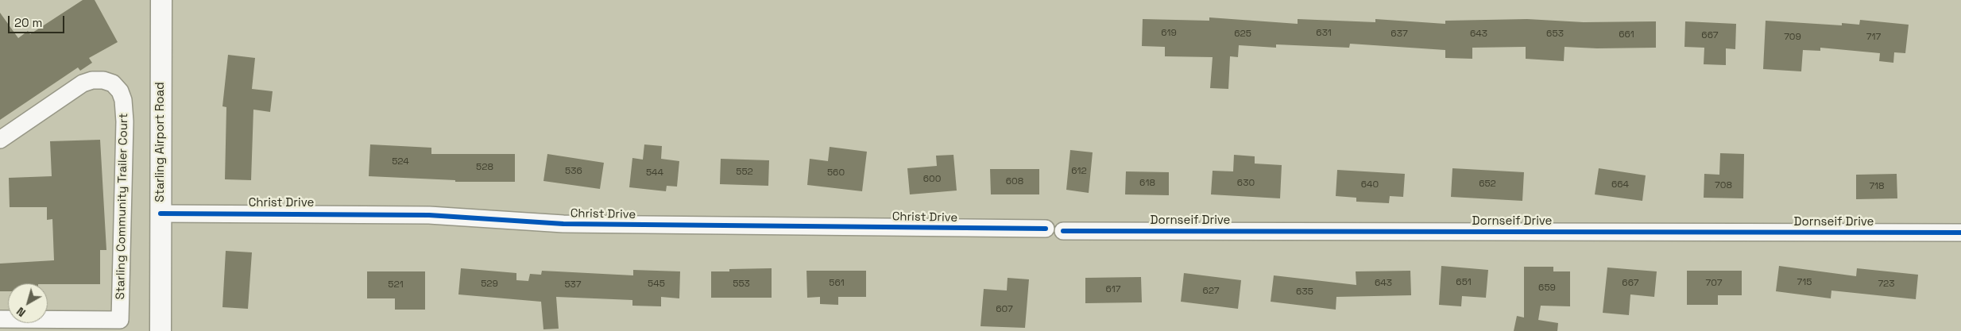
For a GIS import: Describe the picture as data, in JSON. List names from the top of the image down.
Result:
{
  "streets": {
    "street": [
      "Starling Airport Road",
      "Christ Drive",
      "Starling Community Trailer Court",
      "Dornseif Drive"
    ]
  },
  "crossings": [
    ["Starling Airport Road", "Christ Drive"]
  ],
  "house_numbers": [
    "619",
    "631",
    "625",
    "637",
    "643",
    "653",
    "661",
    "667",
    "709",
    "717",
    "524",
    "528",
    "536",
    "612",
    "552",
    "544",
    "560",
    "600",
    "608",
    "618",
    "630",
    "652",
    "640",
    "664",
    "708",
    "718",
    "651",
    "715",
    "561",
    "643",
    "667",
    "707",
    "529",
    "545",
    "553",
    "723",
    "521",
    "537",
    "659",
    "617",
    "627",
    "635",
    "607"
  ],
  "scale_bar": "20 m",
  "north": "bottom left"
}
